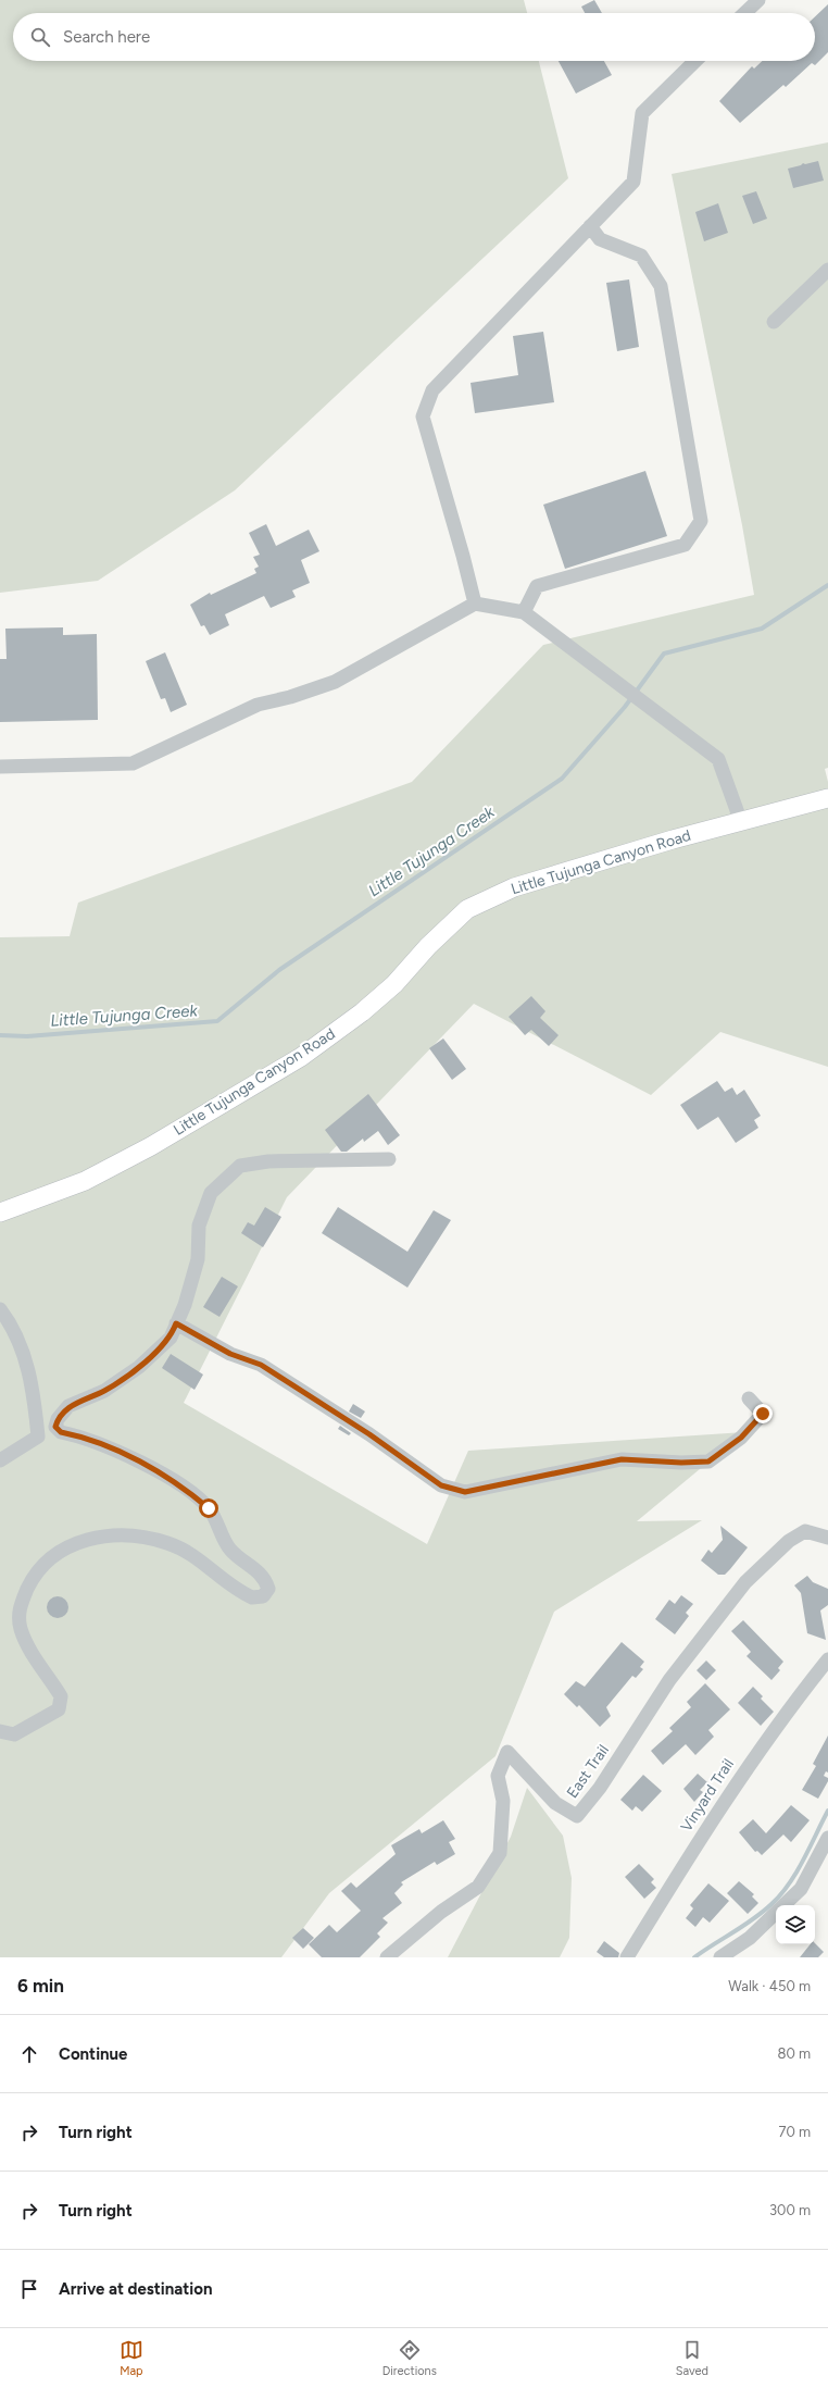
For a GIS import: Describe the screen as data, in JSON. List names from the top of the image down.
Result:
{
  "streets": {
    "main road": ["Little Tujunga Canyon Road"],
    "street": ["East Trail", "Vinyard Trail"]
  },
  "water": ["Little Tujunga Creek"],
  "page": {
    "search": "Search here",
    "heading": ["6 min", "Walk · 450 m"],
    "list": [
      ["Continue", "80 m"],
      ["Turn right", "70 m"],
      ["Turn right", "300 m"],
      "Arrive at destination"
    ],
    "nav": ["Map", "Directions", "Saved"]
  }
}
